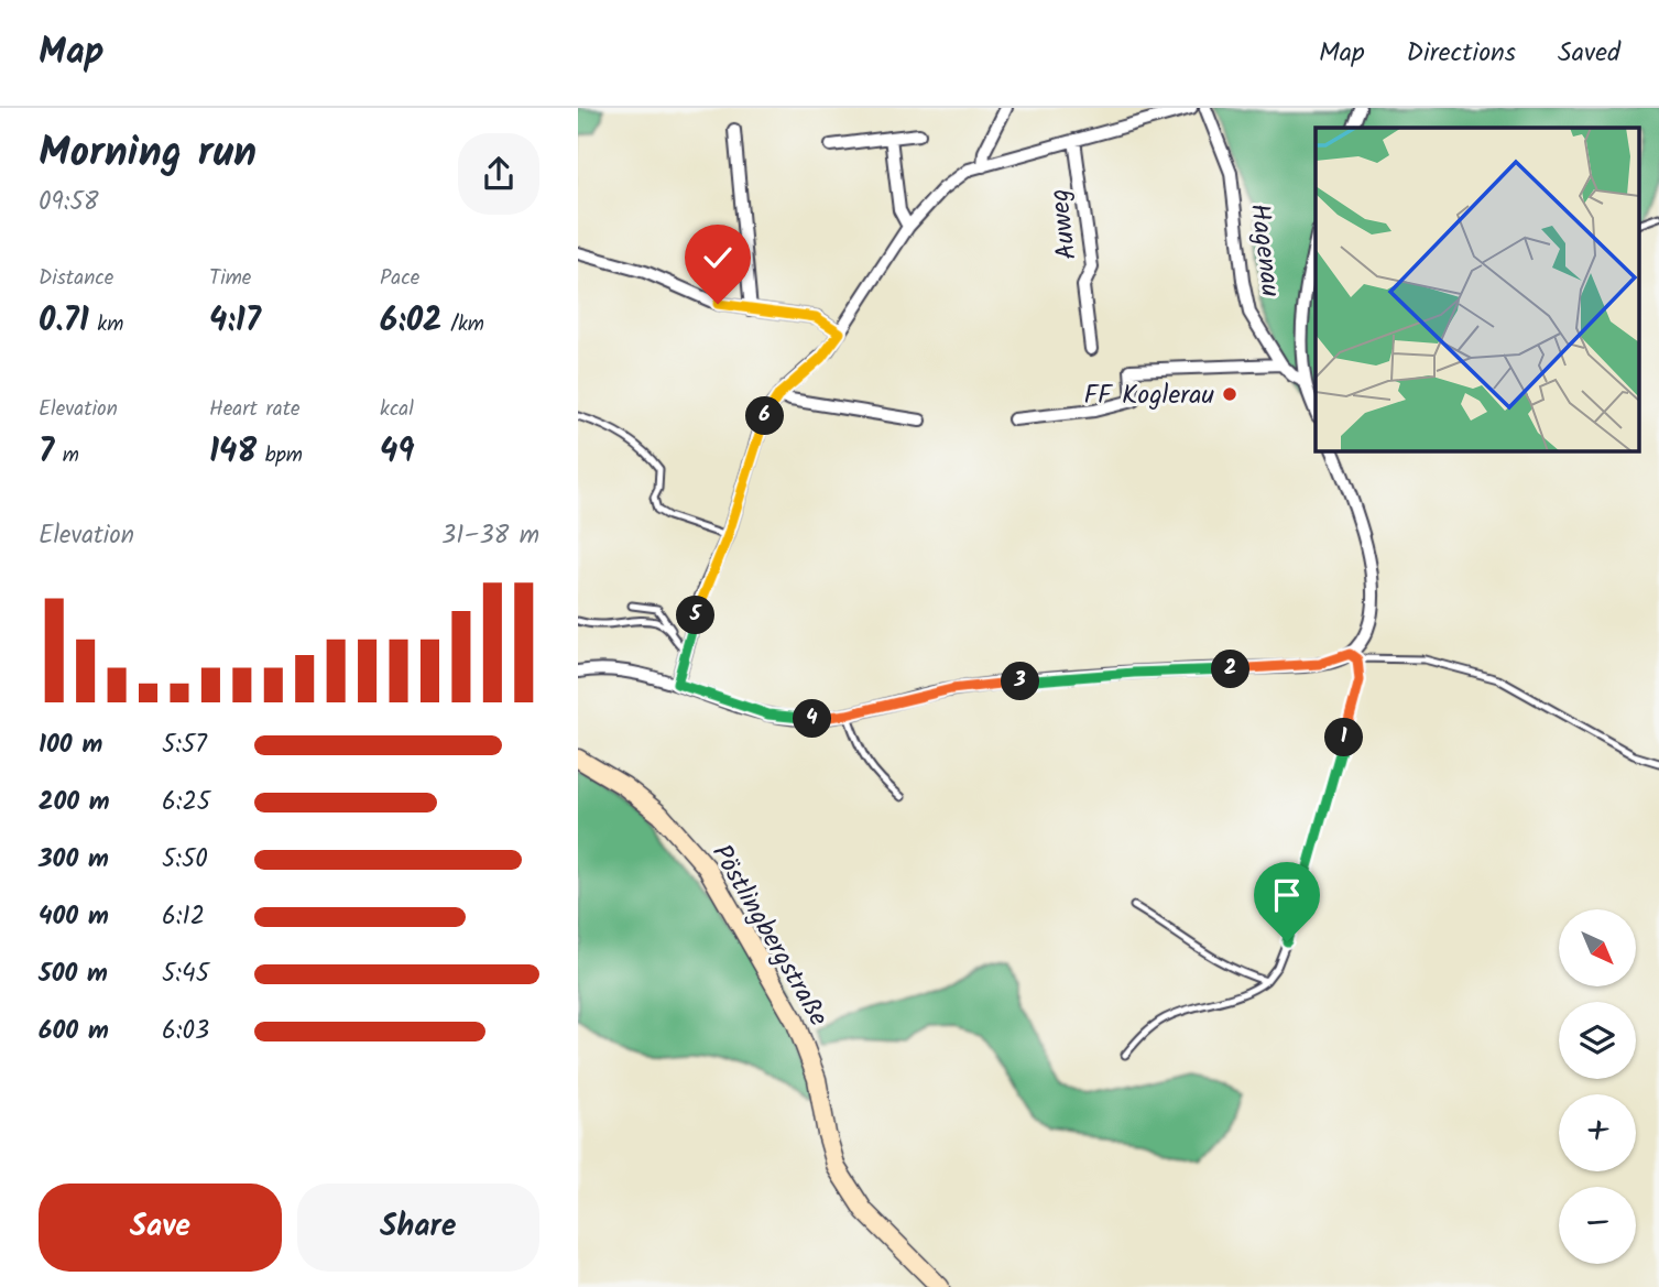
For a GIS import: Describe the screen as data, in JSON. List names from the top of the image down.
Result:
{
  "streets": {
    "main road": ["Pöstlingbergstraße"],
    "street": ["Auweg", "Hagenau"]
  },
  "places": ["FF Koglerau"],
  "north": "bottom right",
  "page": {
    "header": "Map",
    "nav": ["Map", "Directions", "Saved"],
    "heading": ["Morning run", "09:58"],
    "stats": [
      ["Distance", "0.71 km"],
      ["Time", "4:17"],
      ["Pace", "6:02 /km"],
      ["Elevation", "7 m"],
      ["Heart rate", "148 bpm"],
      ["kcal", "49"]
    ],
    "pins": [
      "6",
      "5",
      "2",
      "3",
      "4",
      "1"
    ],
    "chart": ["Elevation", "31–38 m"],
    "list": [
      {
        "name": "100 m",
        "note": "5:57"
      },
      {
        "name": "200 m",
        "note": "6:25"
      },
      {
        "name": "300 m",
        "note": "5:50"
      },
      {
        "name": "400 m",
        "note": "6:12"
      },
      {
        "name": "500 m",
        "note": "5:45"
      },
      {
        "name": "600 m",
        "note": "6:03"
      }
    ],
    "map_buttons": ["+", "−"],
    "buttons": ["Save", "Share"]
  }
}
